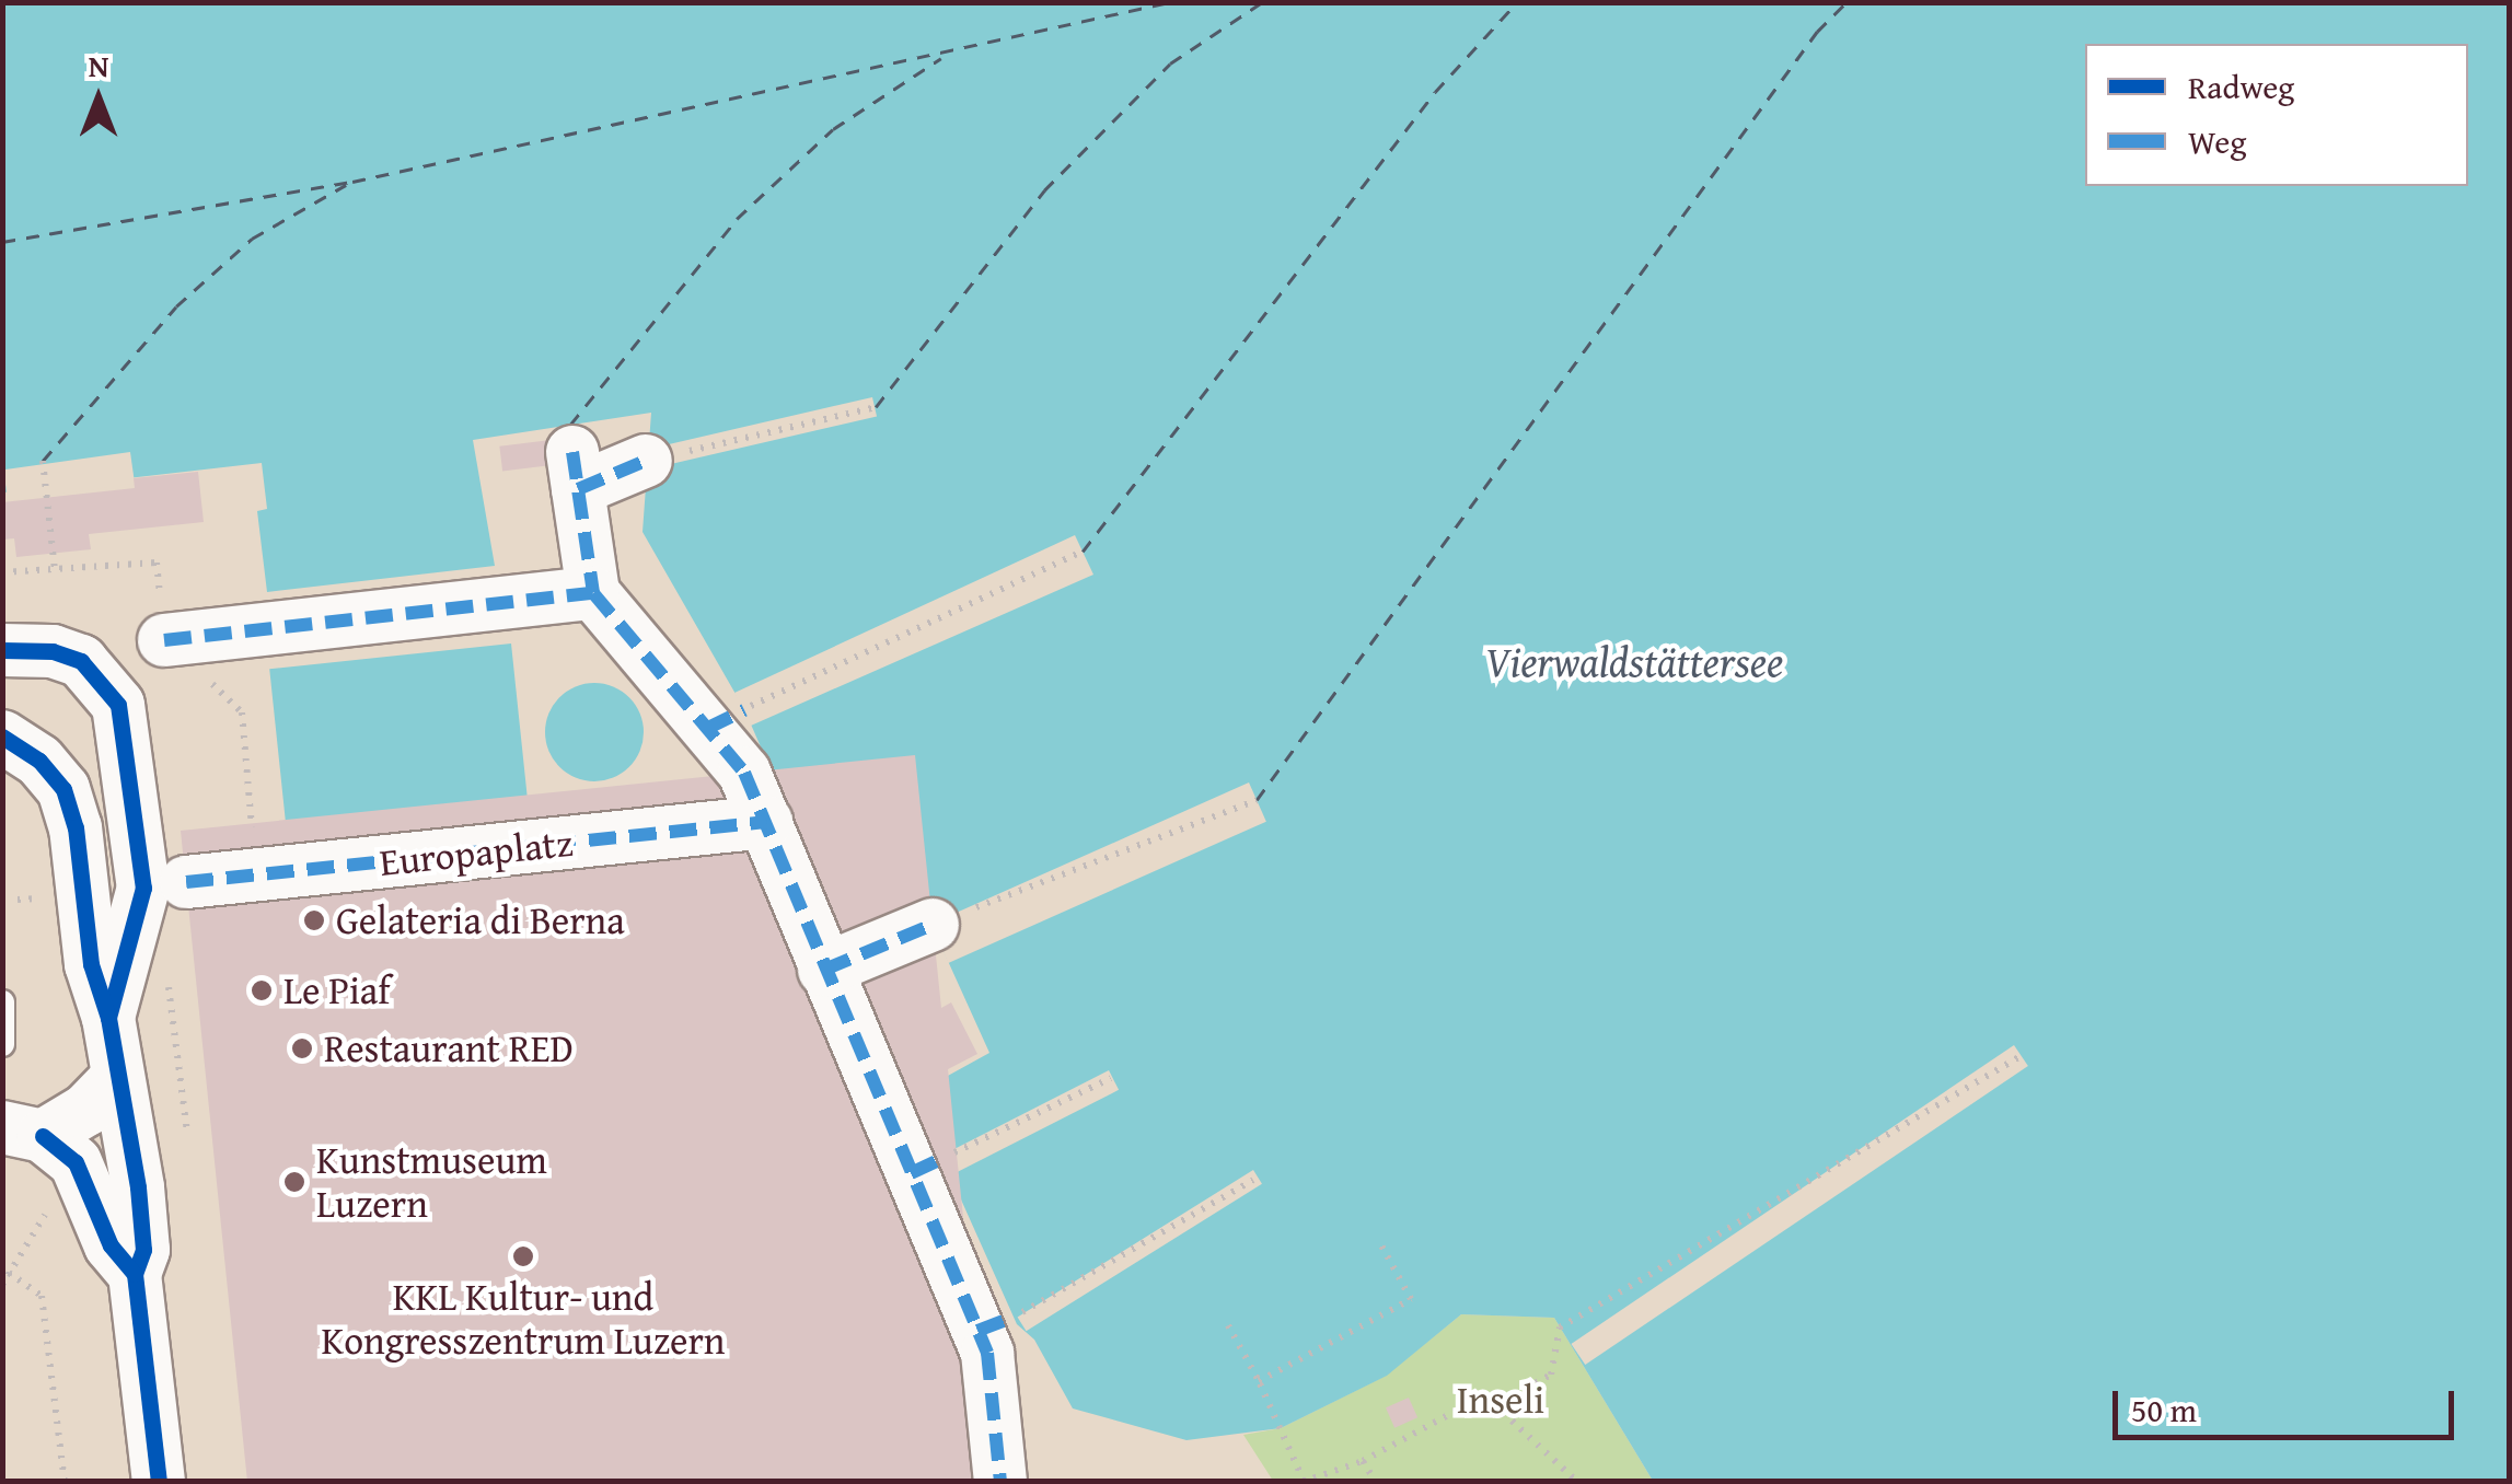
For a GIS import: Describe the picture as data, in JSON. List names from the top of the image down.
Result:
{
  "streets": {
    "street": ["Europaplatz"]
  },
  "water": ["Vierwaldstättersee"],
  "parks": ["Inseli"],
  "places": [
    "Gelateria di Berna",
    "Le Piaf",
    "Restaurant RED",
    "Kunstmuseum Luzern",
    "KKL Kultur- und Kongresszentrum Luzern"
  ],
  "legend": ["Radweg", "Weg"],
  "scale_bar": "50 m",
  "north": "top"
}
